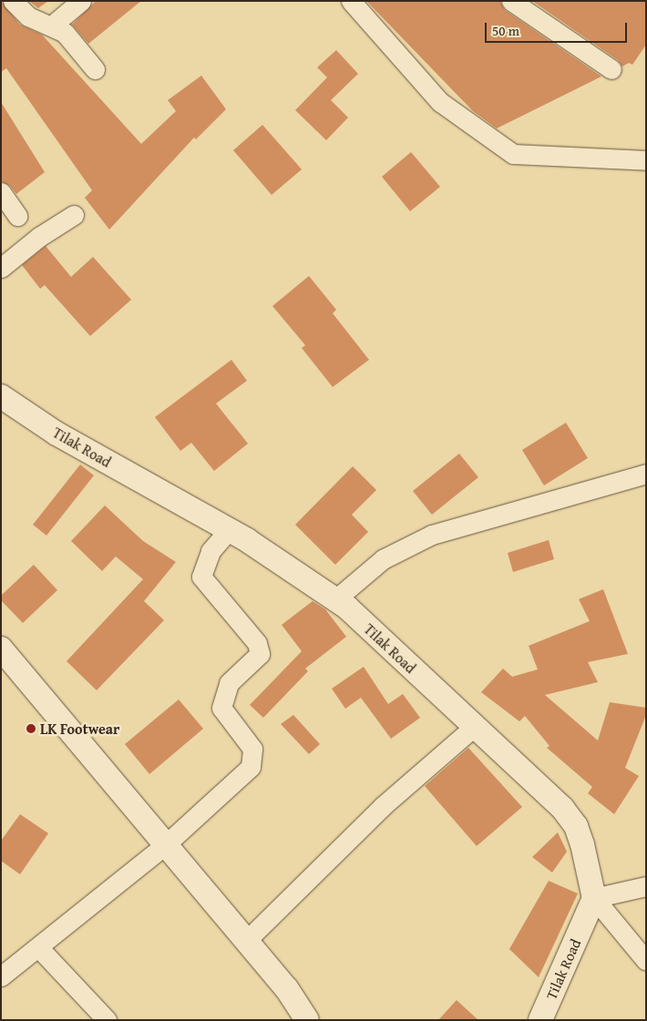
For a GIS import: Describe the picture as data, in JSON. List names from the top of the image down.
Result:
{
  "streets": {
    "street": ["Tilak Road"]
  },
  "places": ["LK Footwear"],
  "scale_bar": "50 m"
}
